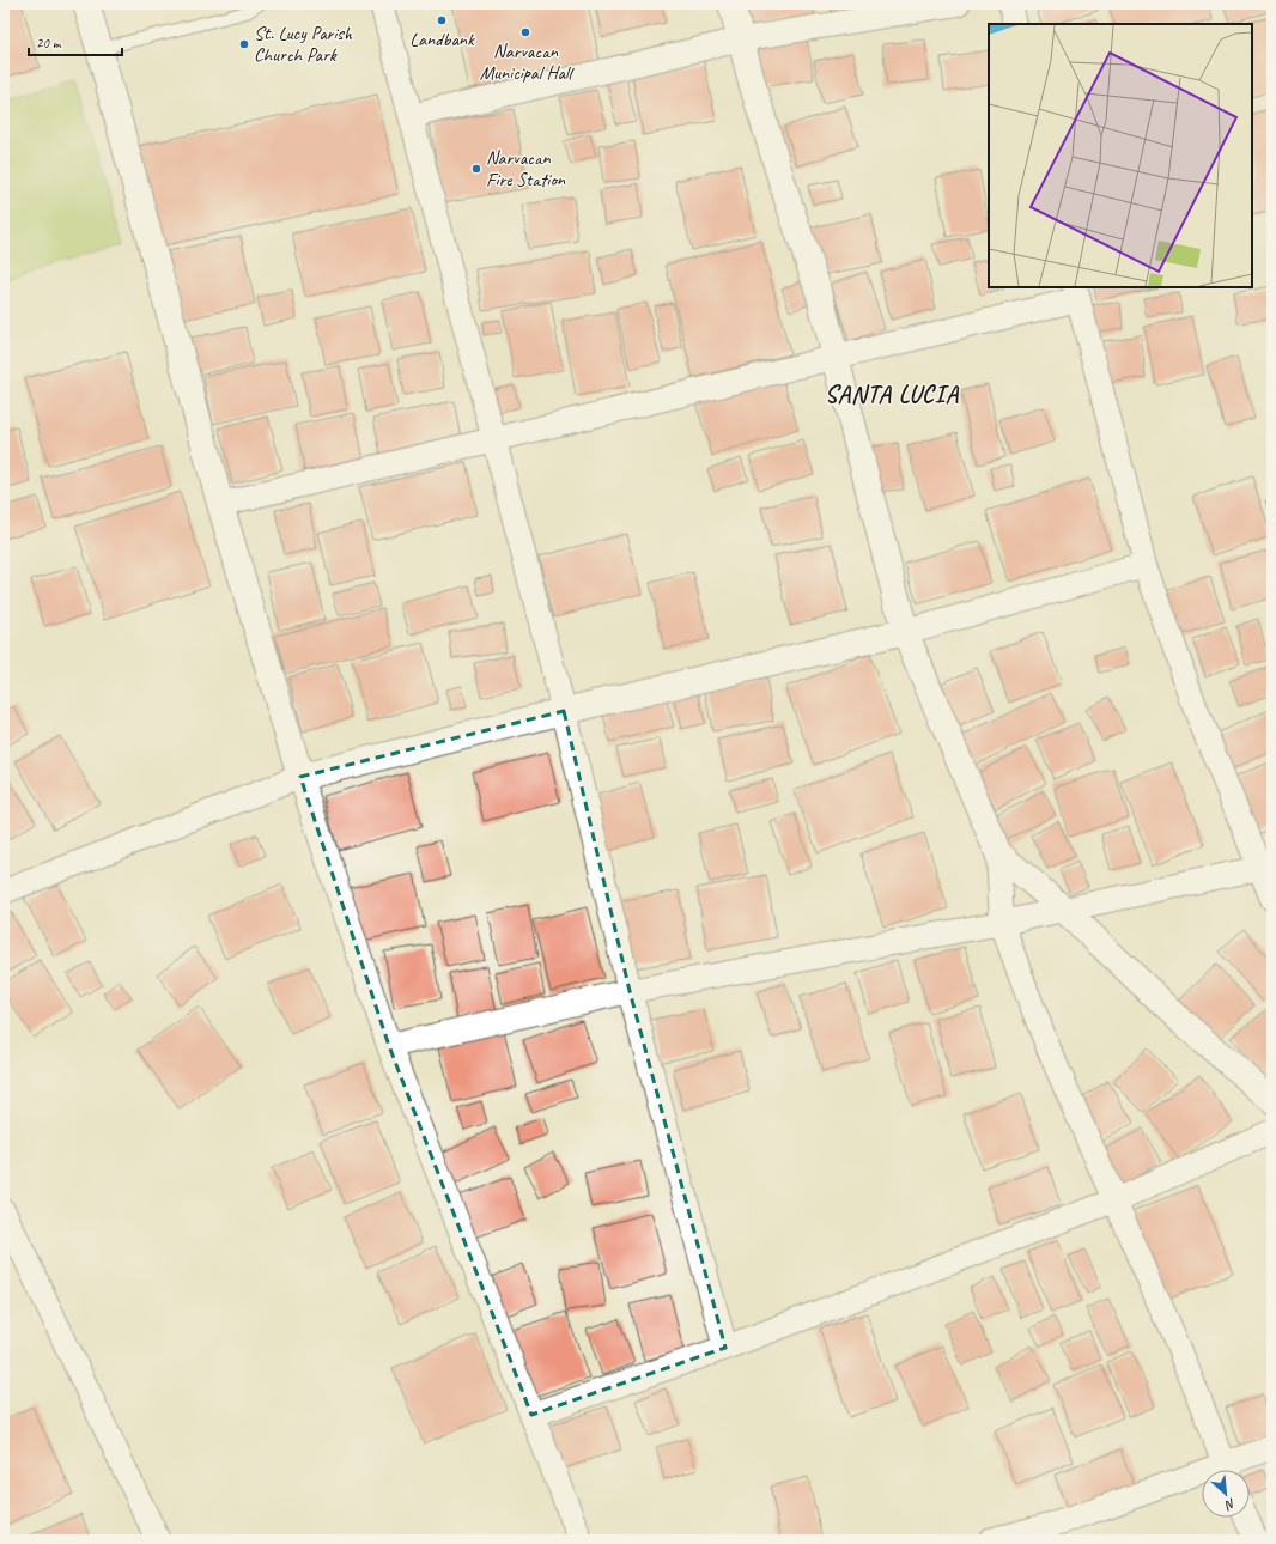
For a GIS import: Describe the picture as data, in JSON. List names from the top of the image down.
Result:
{
  "districts": ["SANTA LUCIA"],
  "places": [
    "Landbank",
    "Narvacan Municipal Hall",
    "St. Lucy Parish Church Park",
    "Narvacan Fire Station"
  ],
  "scale_bar": "20 m",
  "north": "bottom right"
}
